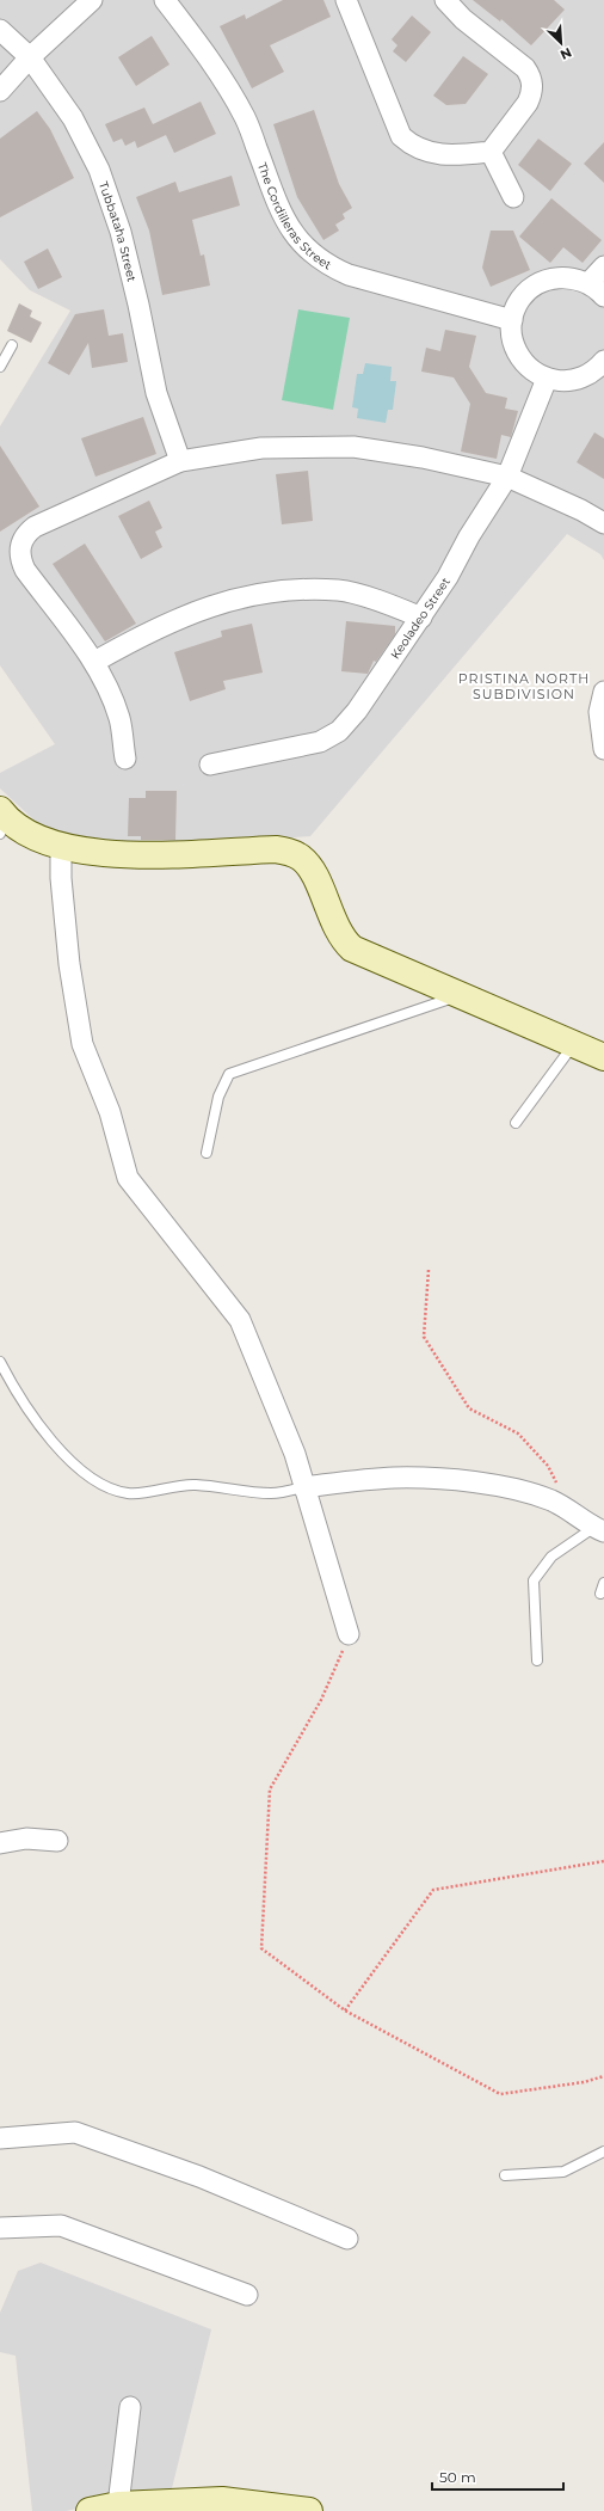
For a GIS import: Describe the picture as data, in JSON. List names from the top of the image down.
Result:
{
  "streets": {
    "street": ["The Cordilleras Street", "Tubbataha Street", "Keoladeo Street"]
  },
  "districts": ["PRISTINA NORTH SUBDIVISION"],
  "scale_bar": "50 m",
  "north": "bottom right"
}
